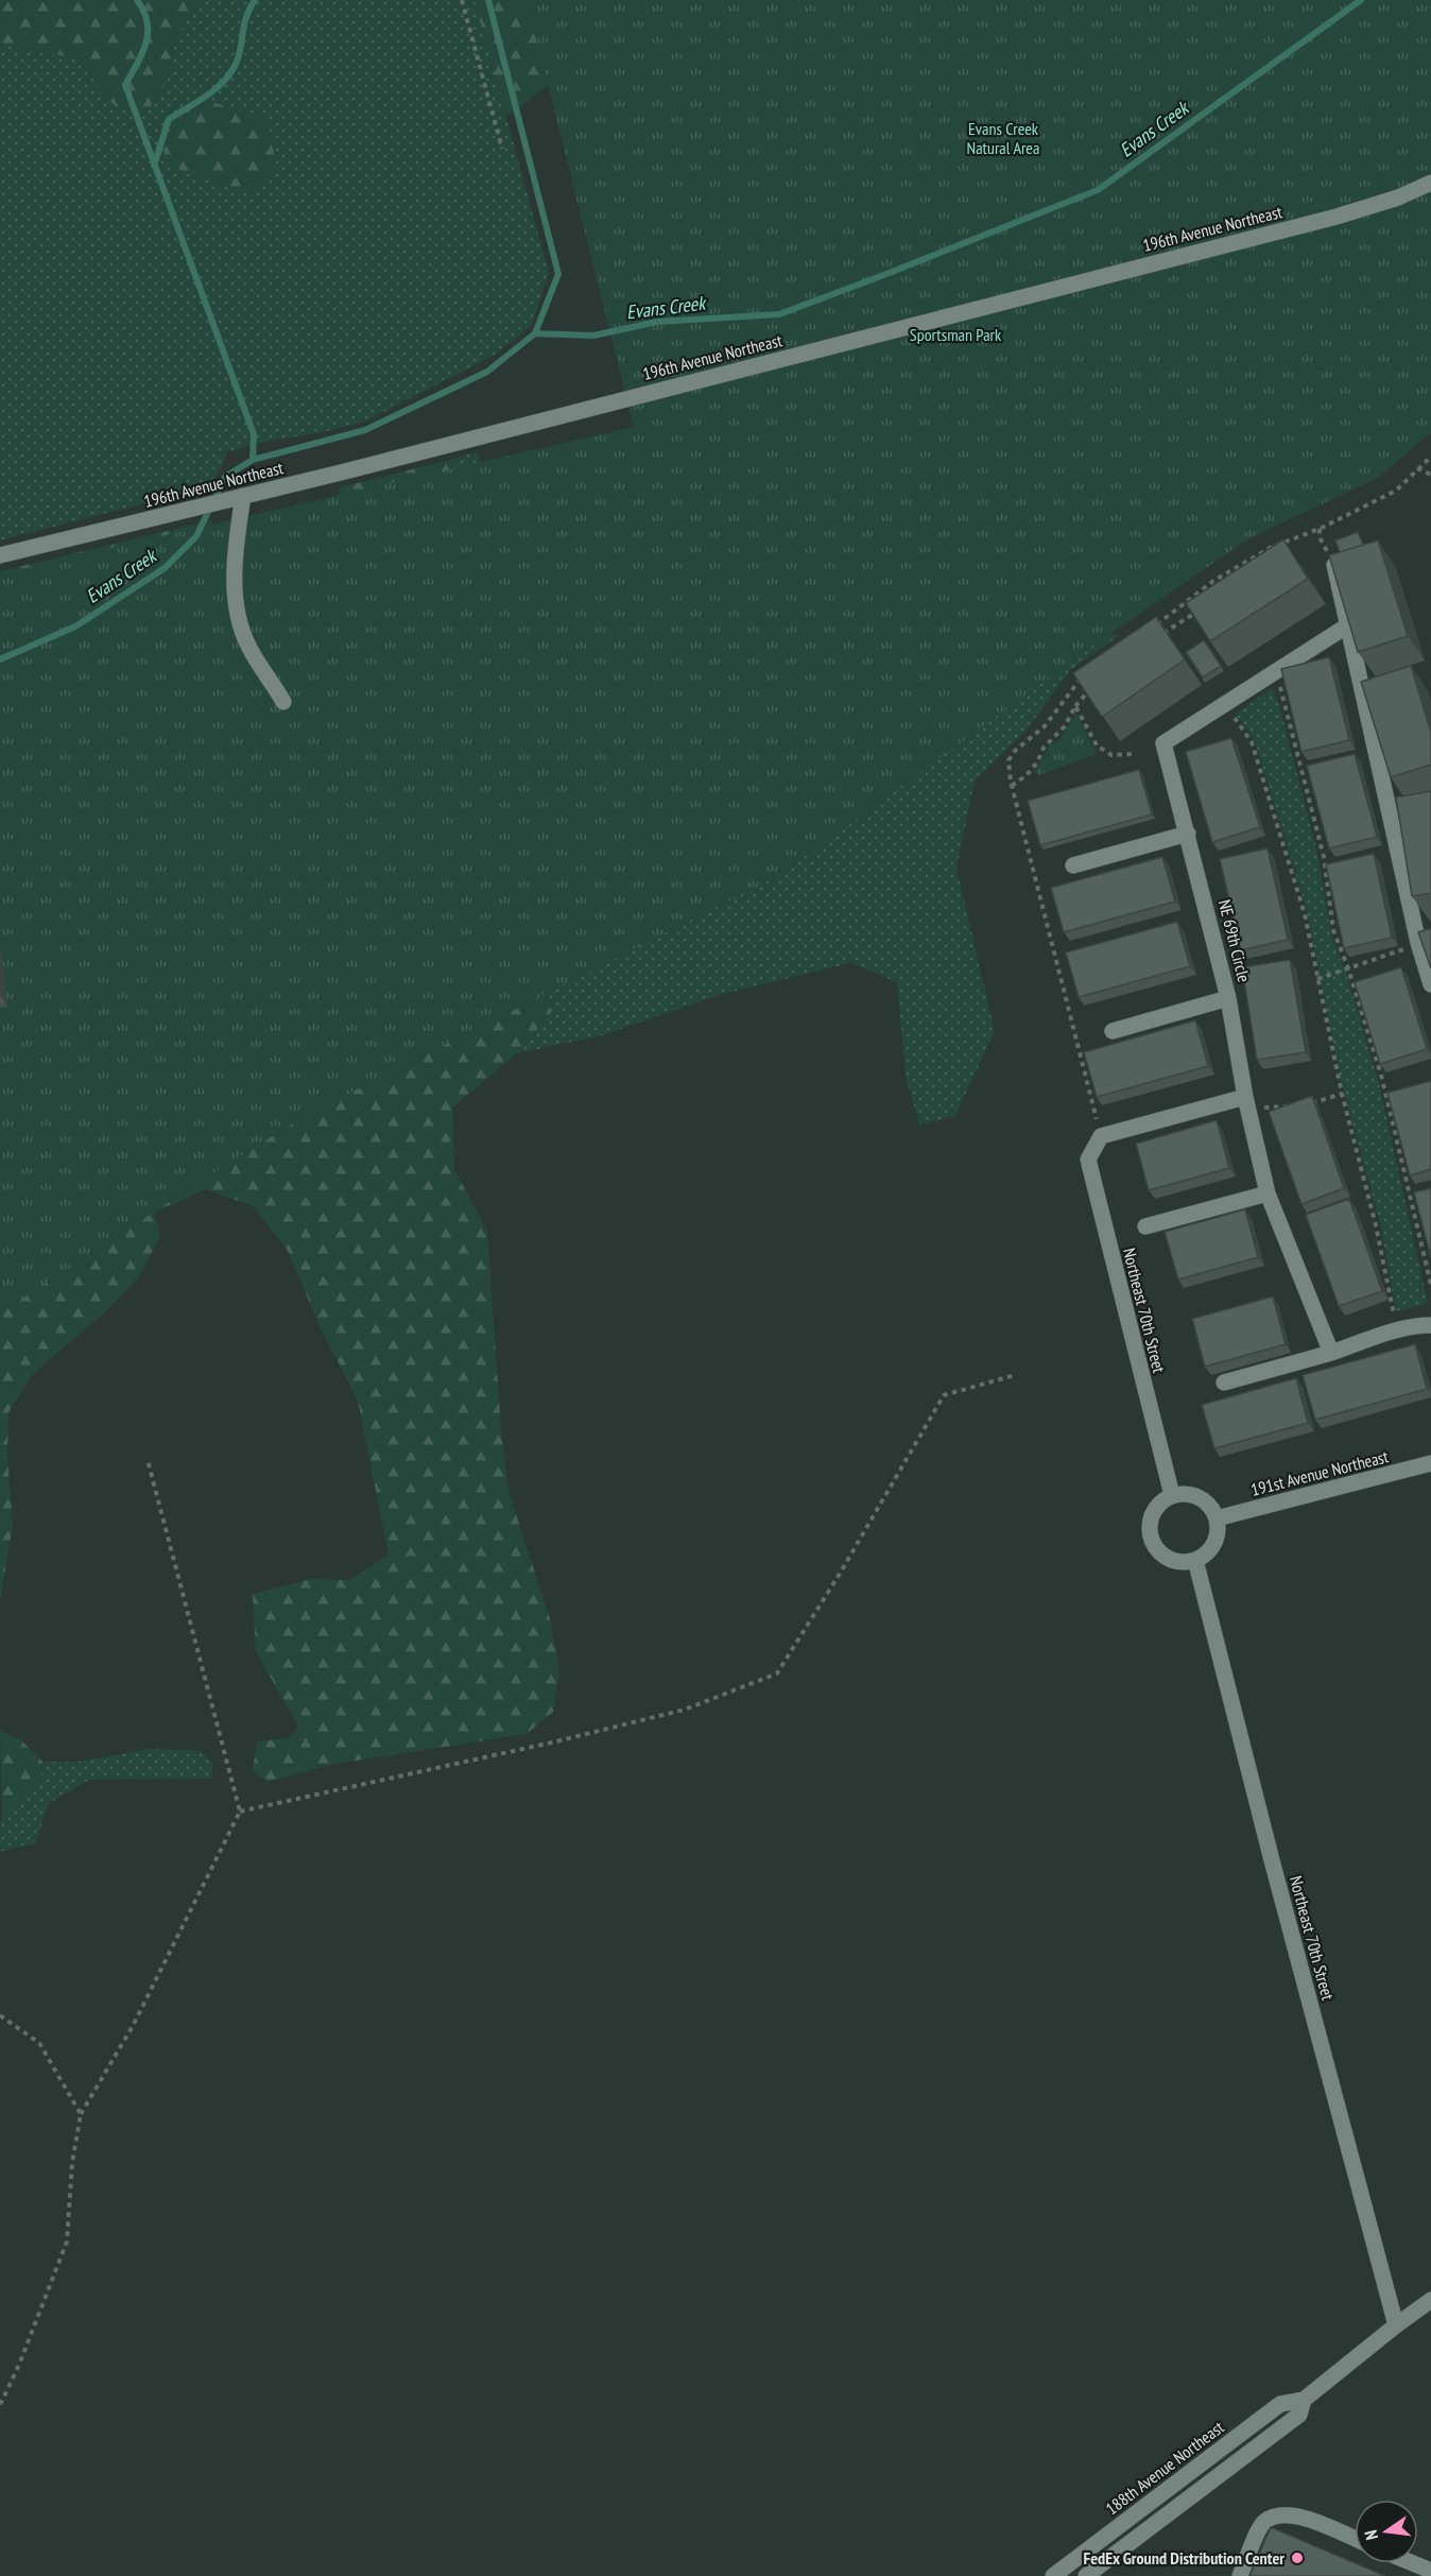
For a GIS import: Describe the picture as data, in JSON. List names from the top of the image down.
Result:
{
  "streets": {
    "street": [
      "196th Avenue Northeast",
      "NE 69th Circle",
      "Northeast 70th Street",
      "191st Avenue Northeast",
      "188th Avenue Northeast"
    ]
  },
  "crossings": [
    ["Northeast 70th Street", "191st Avenue Northeast"],
    ["Northeast 70th Street", "188th Avenue Northeast"]
  ],
  "water": ["Evans Creek"],
  "parks": ["Evans Creek Natural Area", "Sportsman Park"],
  "places": ["FedEx Ground Distribution Center"],
  "north": "left"
}
